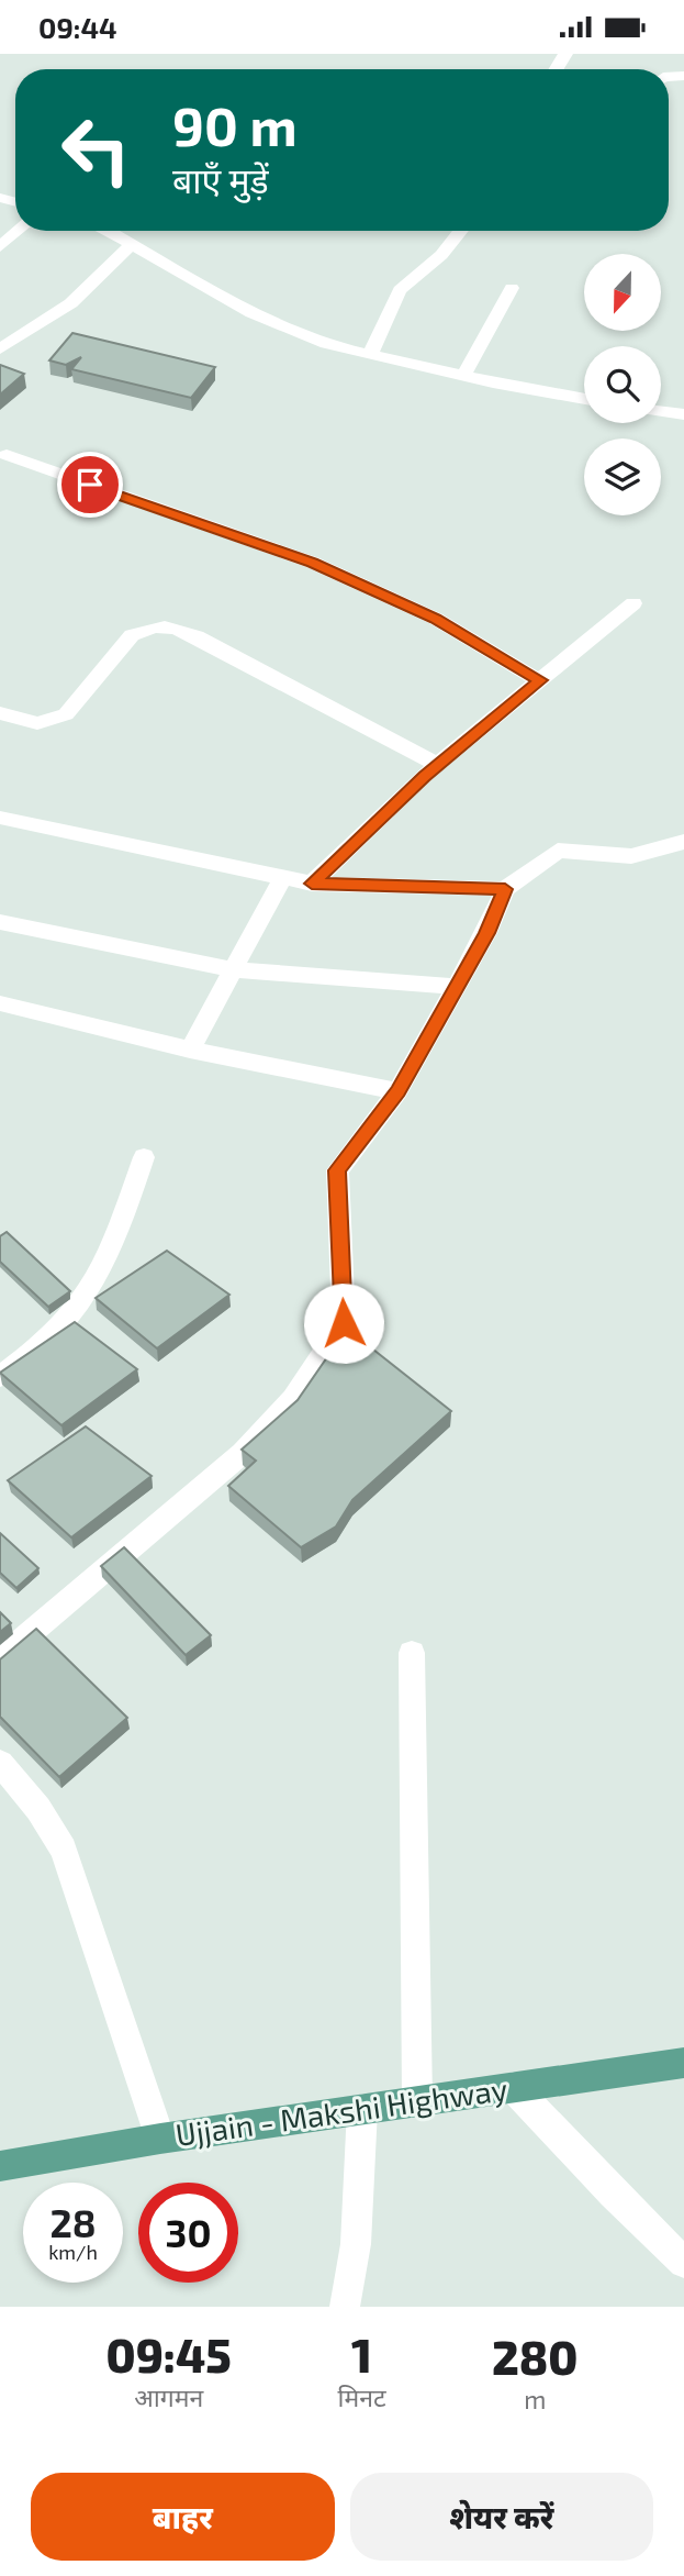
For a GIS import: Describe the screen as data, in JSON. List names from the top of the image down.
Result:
{
  "streets": {
    "main road": ["Ujjain - Makshi Highway"]
  },
  "north": "bottom",
  "page": {
    "status": "09:44",
    "turn": ["90 m", "बाएँ मुड़ें"],
    "speed": "28 km/h",
    "limit": "30",
    "eta": [
      "09:45",
      "आगमन",
      "1",
      "मिनट",
      "280",
      "m"
    ],
    "buttons": ["बाहर", "शेयर करें"]
  }
}
